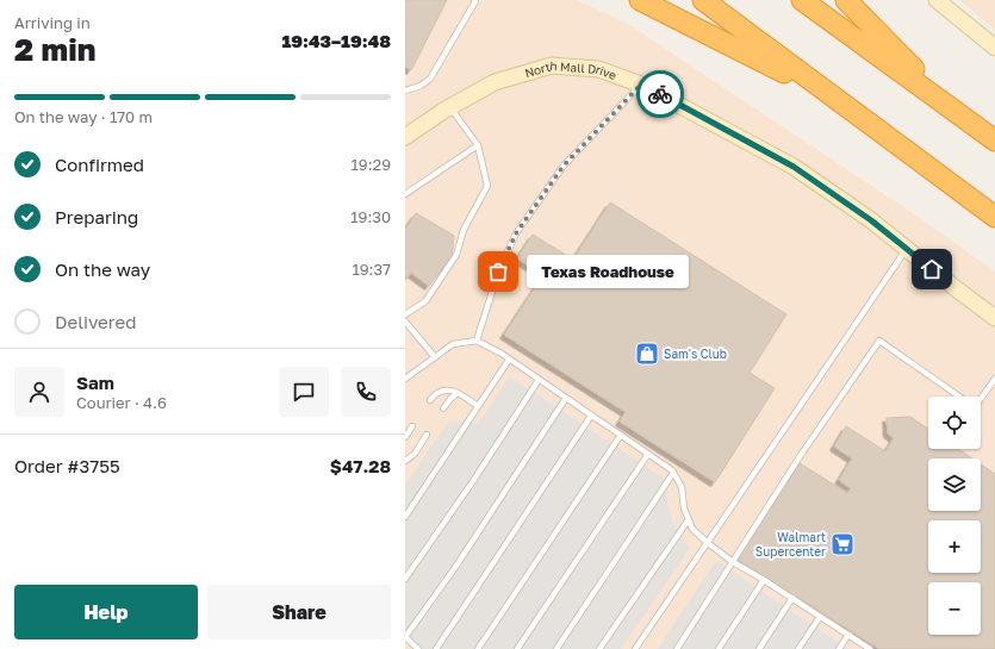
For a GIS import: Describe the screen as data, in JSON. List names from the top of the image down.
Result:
{
  "streets": {
    "street": ["North Mall Drive"]
  },
  "places": {
    "other": ["Texas Roadhouse"],
    "shop": ["Sam's Club"],
    "supermarket": ["Walmart Supercenter"]
  },
  "page": {
    "heading": ["2 min", "Arriving in", "19:43–19:48"],
    "panel": [
      "Sam",
      "Courier · 4.6",
      "Order #3755",
      "$47.28"
    ],
    "bar": "On the way · 170 m",
    "list": [
      ["Confirmed", "19:29"],
      ["Preparing", "19:30"],
      ["On the way", "19:37"],
      "Delivered"
    ],
    "bubble": "Texas Roadhouse",
    "map_buttons": ["+", "−"],
    "buttons": ["Help", "Share"]
  }
}
